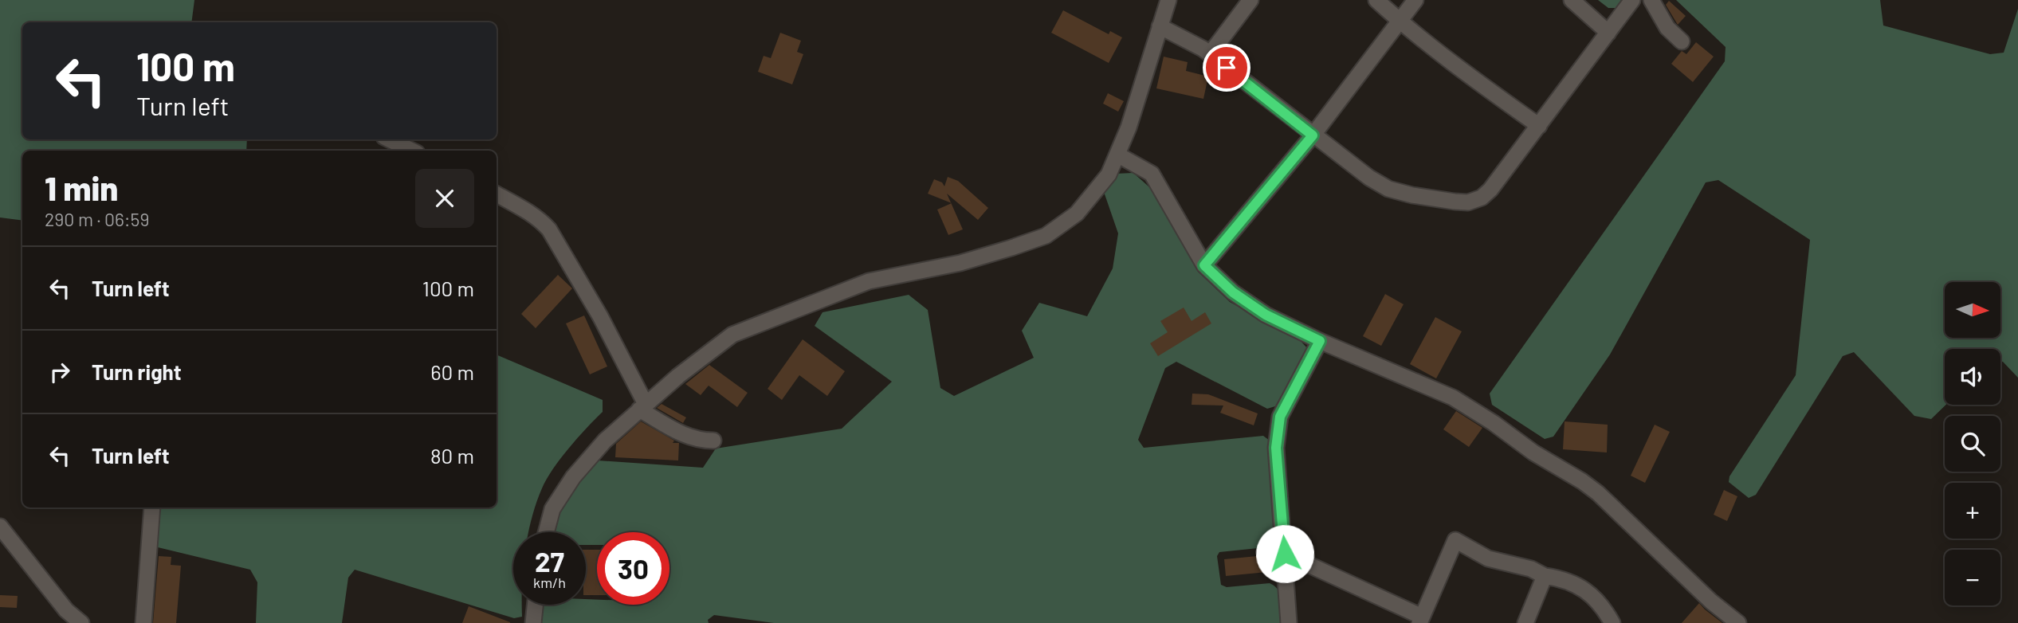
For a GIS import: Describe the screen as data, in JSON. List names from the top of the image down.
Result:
{
  "north": "right",
  "page": {
    "turn": ["100 m", "Turn left"],
    "heading": ["1 min", "290 m · 06:59"],
    "list": [
      {
        "name": "Turn left",
        "value": "100 m"
      },
      {
        "name": "Turn right",
        "value": "60 m"
      },
      {
        "name": "Turn left",
        "value": "80 m"
      }
    ],
    "map_buttons": ["+", "−"],
    "speed": "27 km/h",
    "limit": "30"
  }
}
